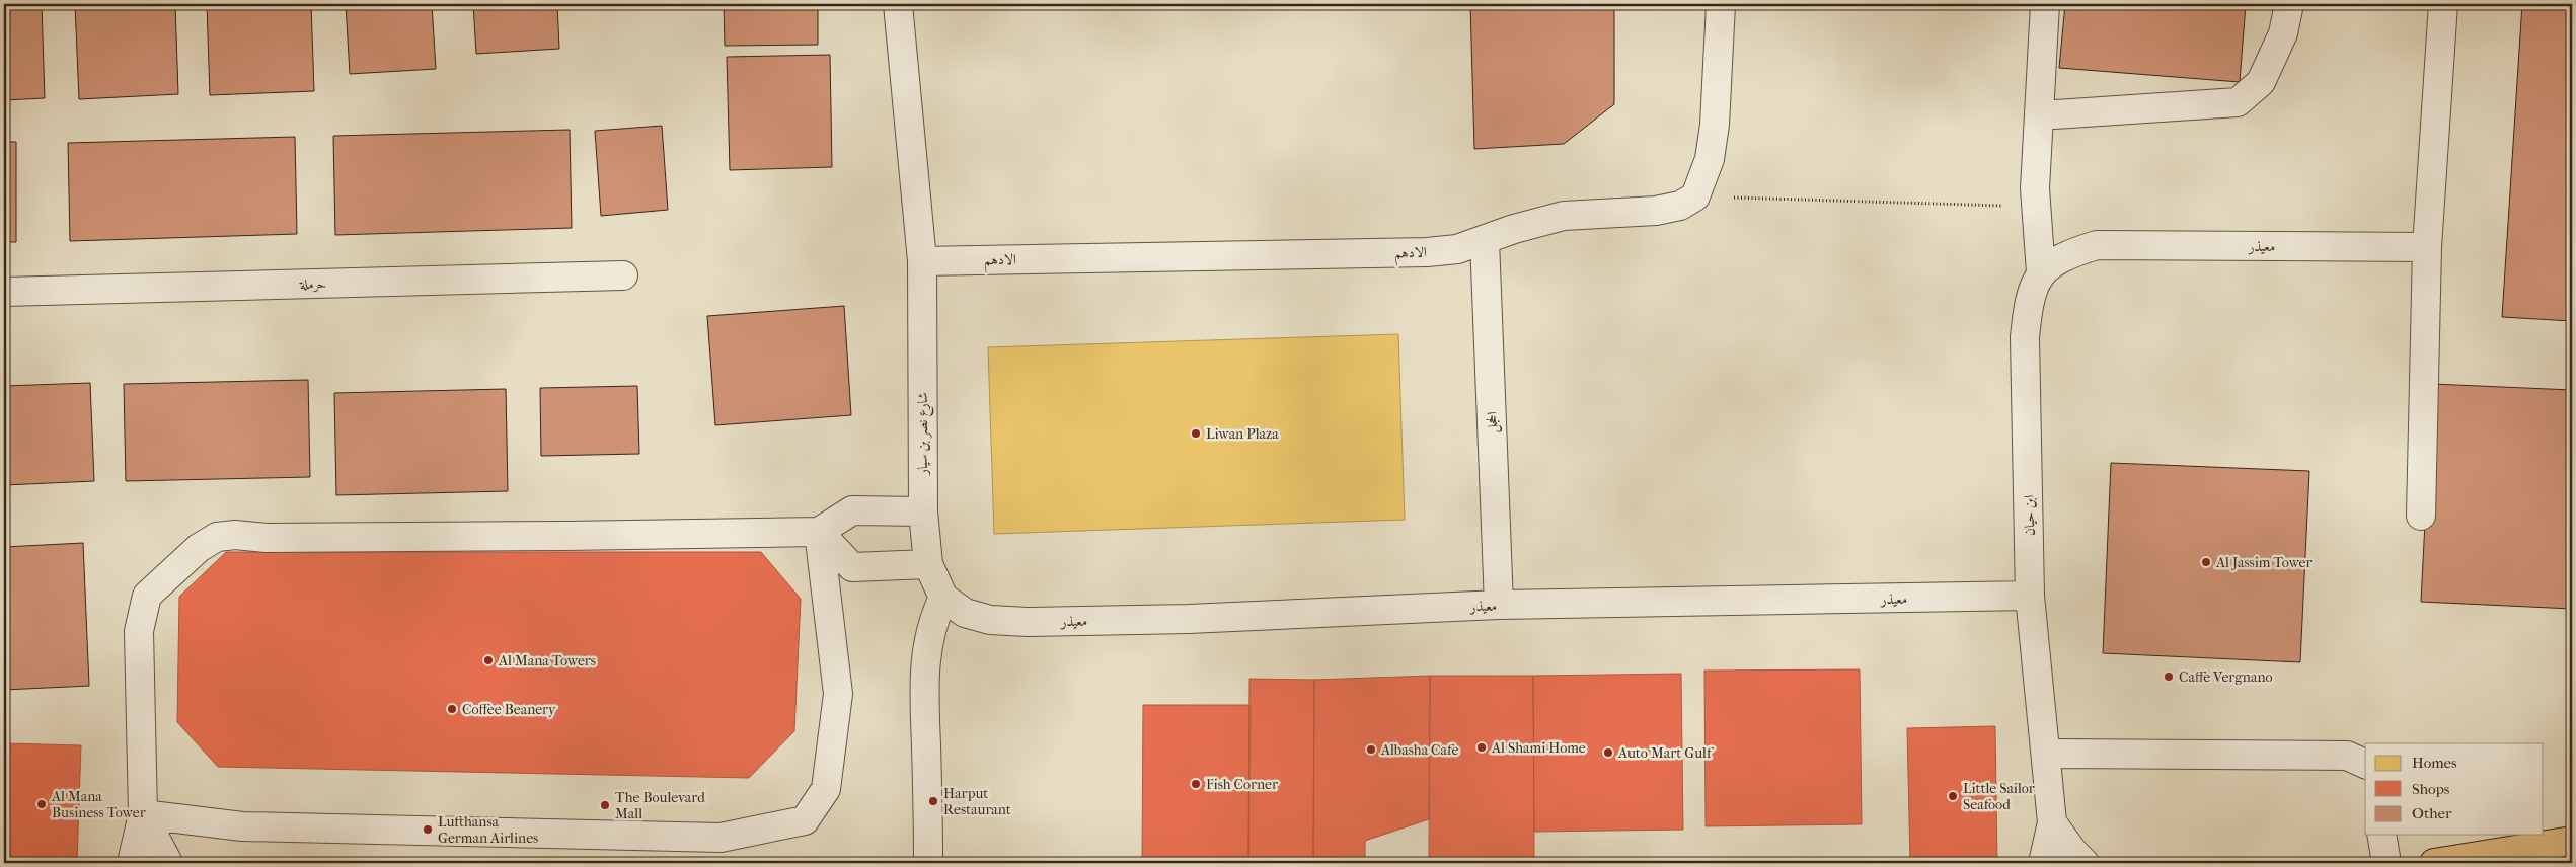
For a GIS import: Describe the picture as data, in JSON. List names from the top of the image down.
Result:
{
  "streets": {
    "street": [
      "معيذر",
      "الادهم",
      "حرملة",
      "الحجل",
      "شارع نصر بن سيار",
      "ابن حيان"
    ]
  },
  "crossings": [
    ["معيذر", "الحجل"],
    ["معيذر", "شارع نصر بن سيار"],
    ["معيذر", "ابن حيان"],
    ["الادهم", "الحجل"],
    ["الادهم", "شارع نصر بن سيار"]
  ],
  "places": [
    "Liwan Plaza",
    "Al Jassim Tower",
    "Al Mana Towers",
    "Caffe Vergnano",
    "Coffee Beanery",
    "Al Shami Home",
    "Albasha Cafe",
    "Auto Mart Gulf",
    "Fish Corner",
    "Little Sailor Seafood",
    "Harput Restaurant",
    "Al Mana Business Tower",
    "The Boulevard Mall",
    "Lufthansa German Airlines"
  ],
  "legend": ["Homes", "Shops", "Other"]
}
